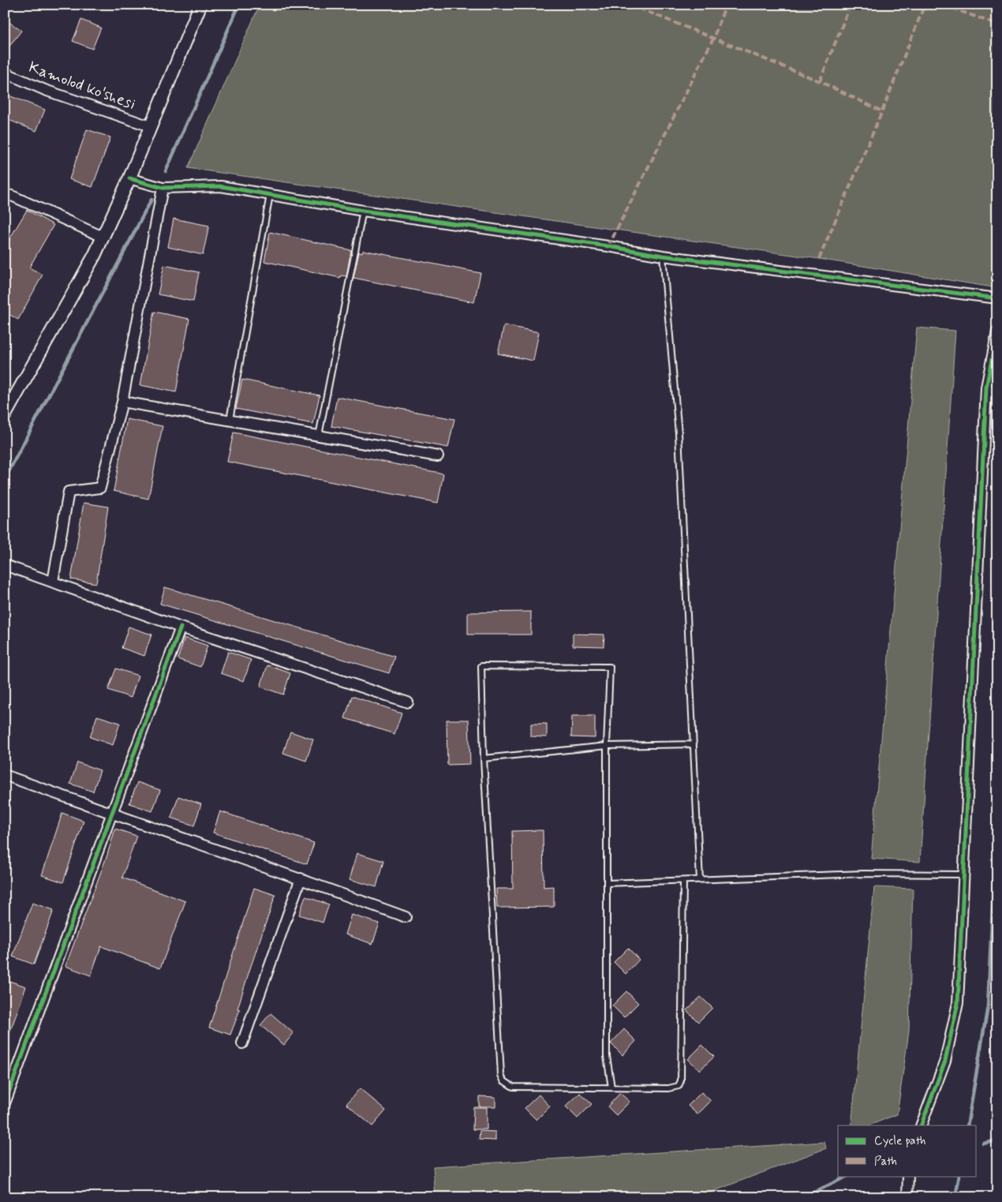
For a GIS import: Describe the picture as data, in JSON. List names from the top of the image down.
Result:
{
  "streets": {
    "street": ["Kamolod ko'shesi"]
  },
  "legend": ["Cycle path", "Path"]
}
